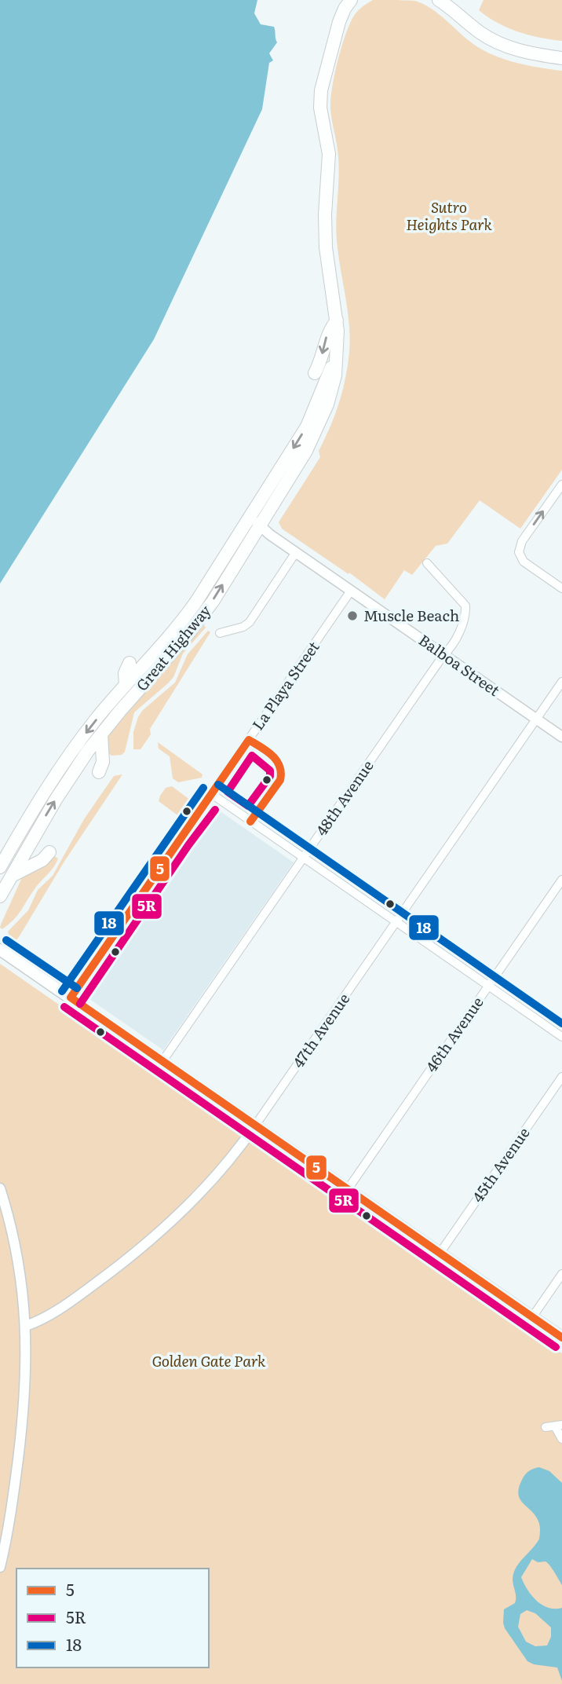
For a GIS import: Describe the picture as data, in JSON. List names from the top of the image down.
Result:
{
  "streets": {
    "main road": ["Great Highway"],
    "street": [
      "Balboa Street",
      "La Playa Street",
      "48th Avenue",
      "47th Avenue",
      "46th Avenue",
      "45th Avenue"
    ]
  },
  "crossings": [
    ["Great Highway", "Balboa Street"],
    ["Balboa Street", "La Playa Street"],
    ["Balboa Street", "48th Avenue"],
    ["Balboa Street", "47th Avenue"]
  ],
  "parks": ["Sutro Heights Park", "Golden Gate Park"],
  "places": ["Muscle Beach"],
  "lines": ["transit line 5", "transit line 5R", "transit line 18"],
  "legend": ["5", "5R", "18"]
}
